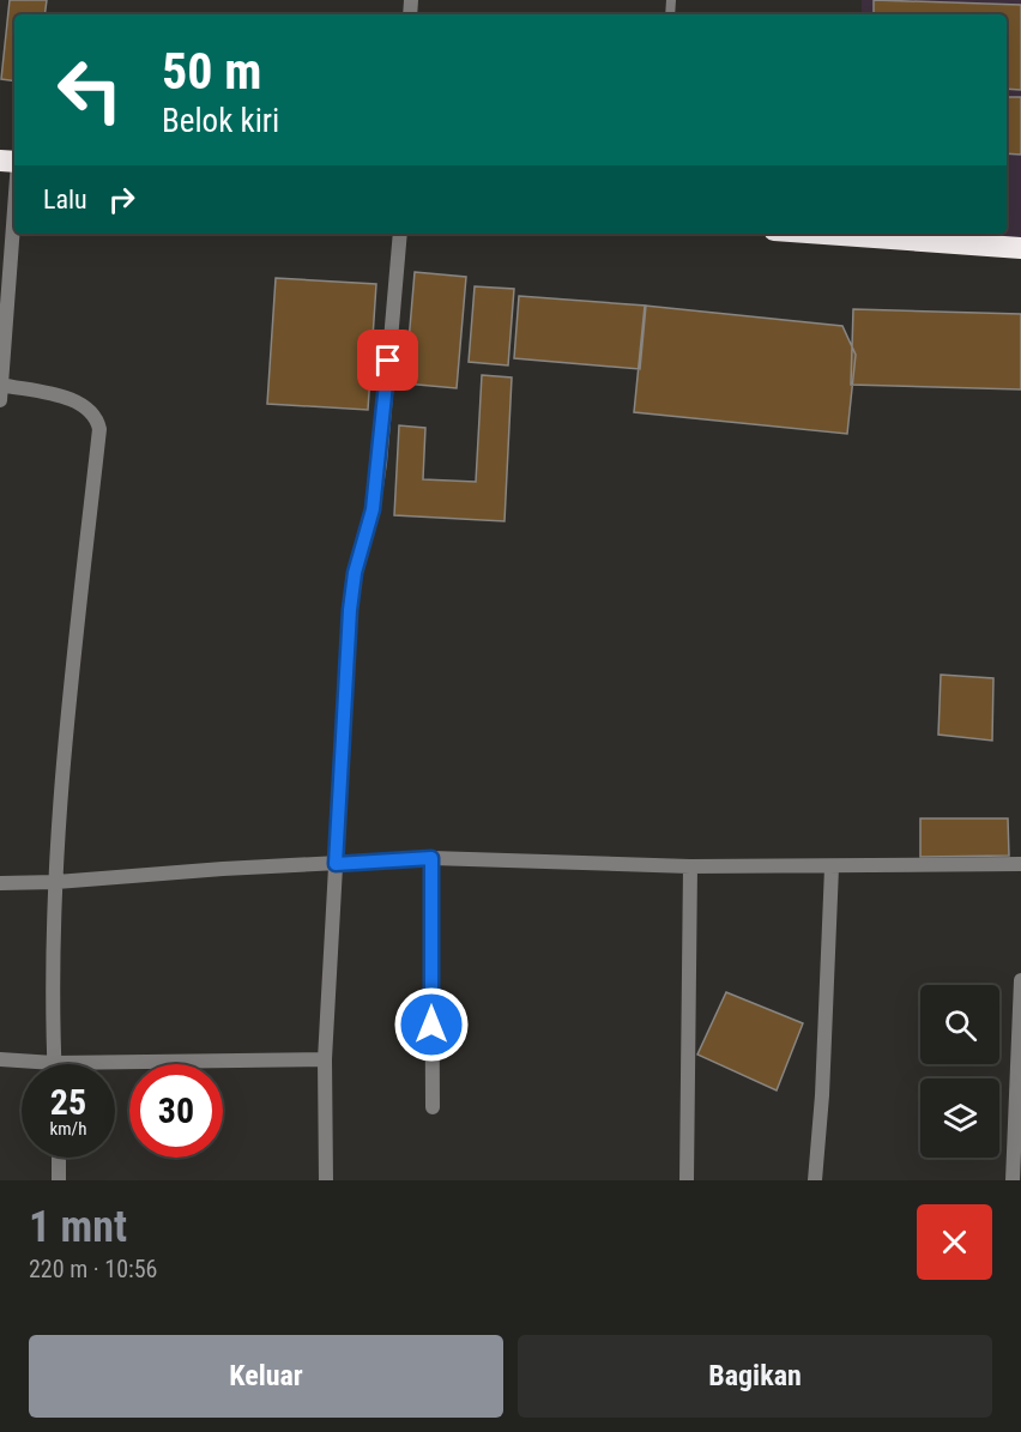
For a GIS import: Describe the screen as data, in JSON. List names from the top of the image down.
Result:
{
  "page": {
    "turn": ["50 m", "Belok kiri"],
    "then": "Lalu",
    "speed": "25 km/h",
    "limit": "30",
    "heading": ["1 mnt", "220 m · 10:56"],
    "buttons": ["Keluar", "Bagikan"]
  }
}
